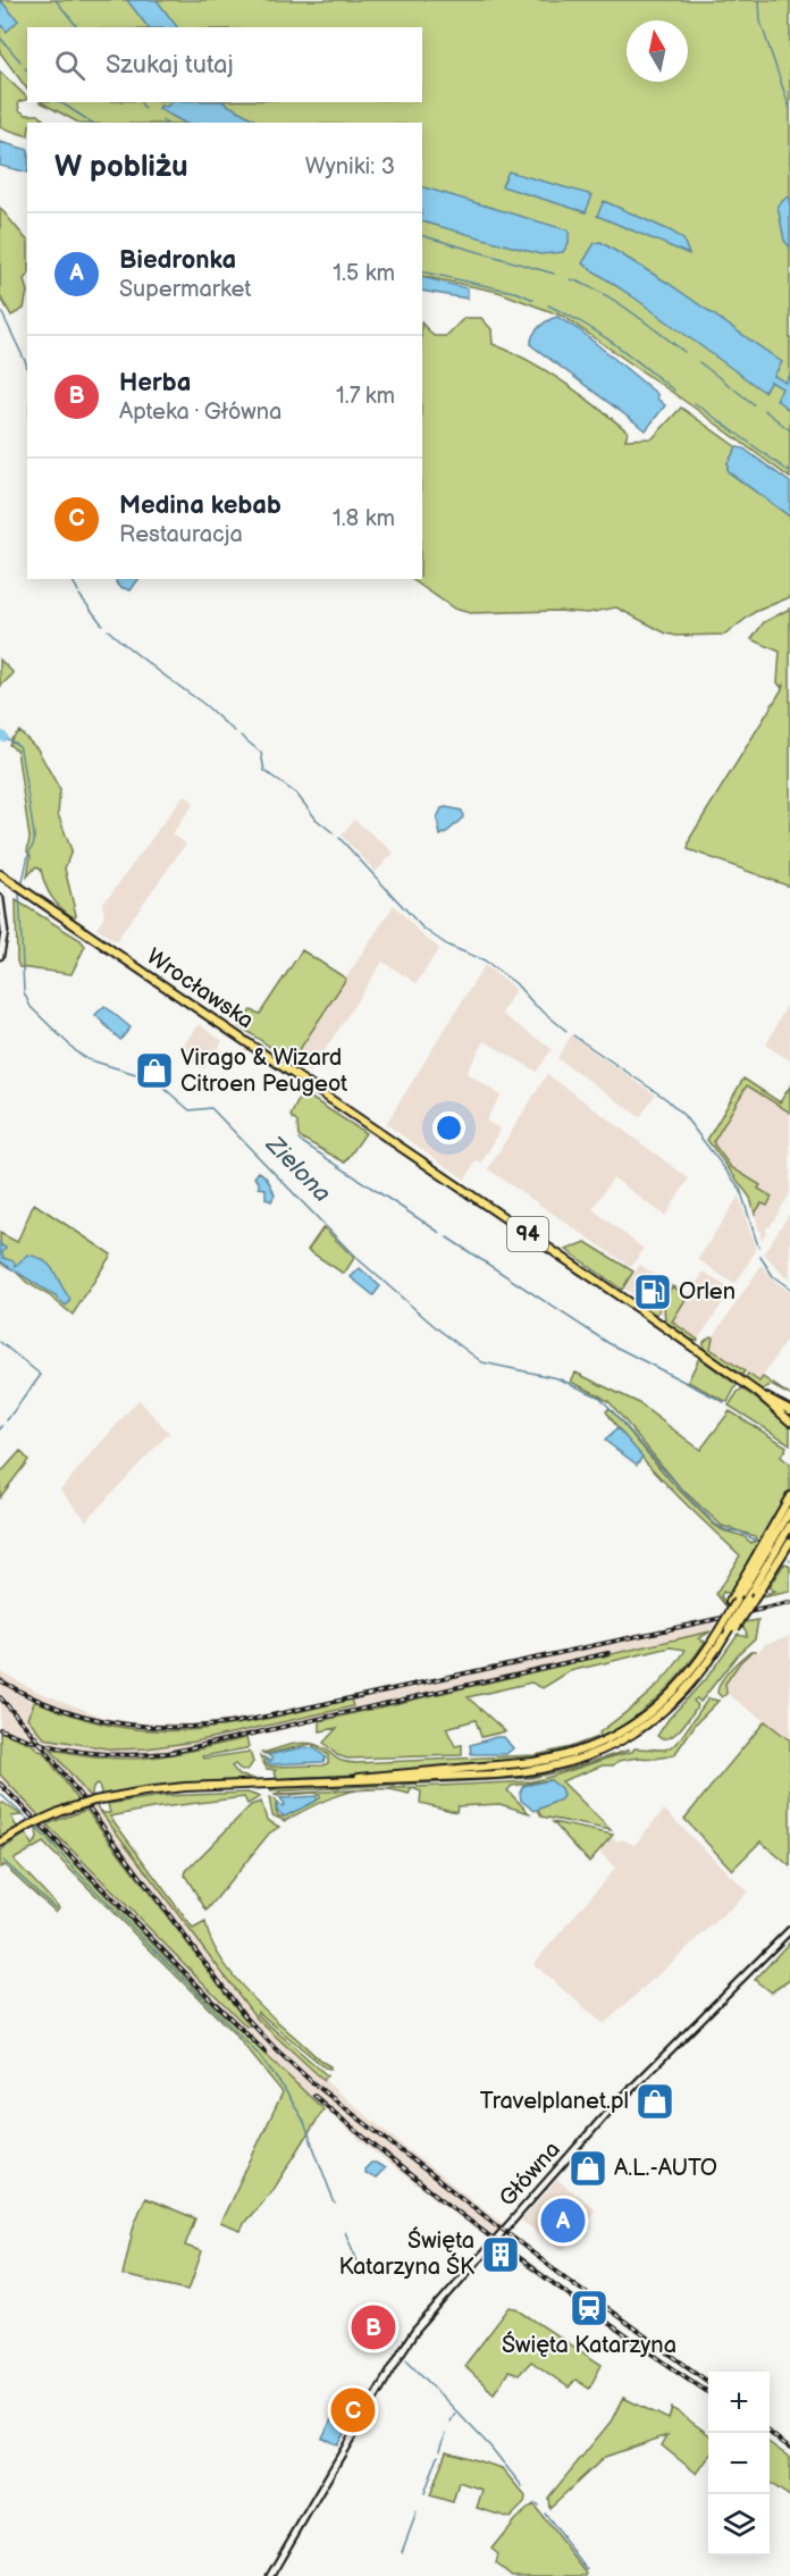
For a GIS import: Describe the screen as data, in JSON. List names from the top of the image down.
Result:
{
  "streets": {
    "main road": ["Wrocławska", "94"],
    "street": ["Główna"]
  },
  "crossings": [
    ["Wrocławska", "94"]
  ],
  "water": ["Zielona"],
  "places": {
    "shop": ["Virago & Wizard Citroen Peugeot", "Travelplanet.pl", "A.L.-AUTO"],
    "fuel station": ["Orlen"],
    "building": ["Święta Katarzyna ŚK"],
    "station": ["Święta Katarzyna"]
  },
  "north": "top",
  "page": {
    "search": "Szukaj tutaj",
    "heading": ["W pobliżu", "Wyniki: 3"],
    "list": [
      {
        "mark": "A",
        "name": "Biedronka",
        "note": "Supermarket",
        "value": "1.5 km"
      },
      {
        "mark": "B",
        "name": "Herba",
        "note": "Apteka · Główna",
        "value": "1.7 km"
      },
      {
        "mark": "C",
        "name": "Medina kebab",
        "note": "Restauracja",
        "value": "1.8 km"
      }
    ],
    "pins": ["A", "B", "C"],
    "map_buttons": ["+", "−"]
  }
}
